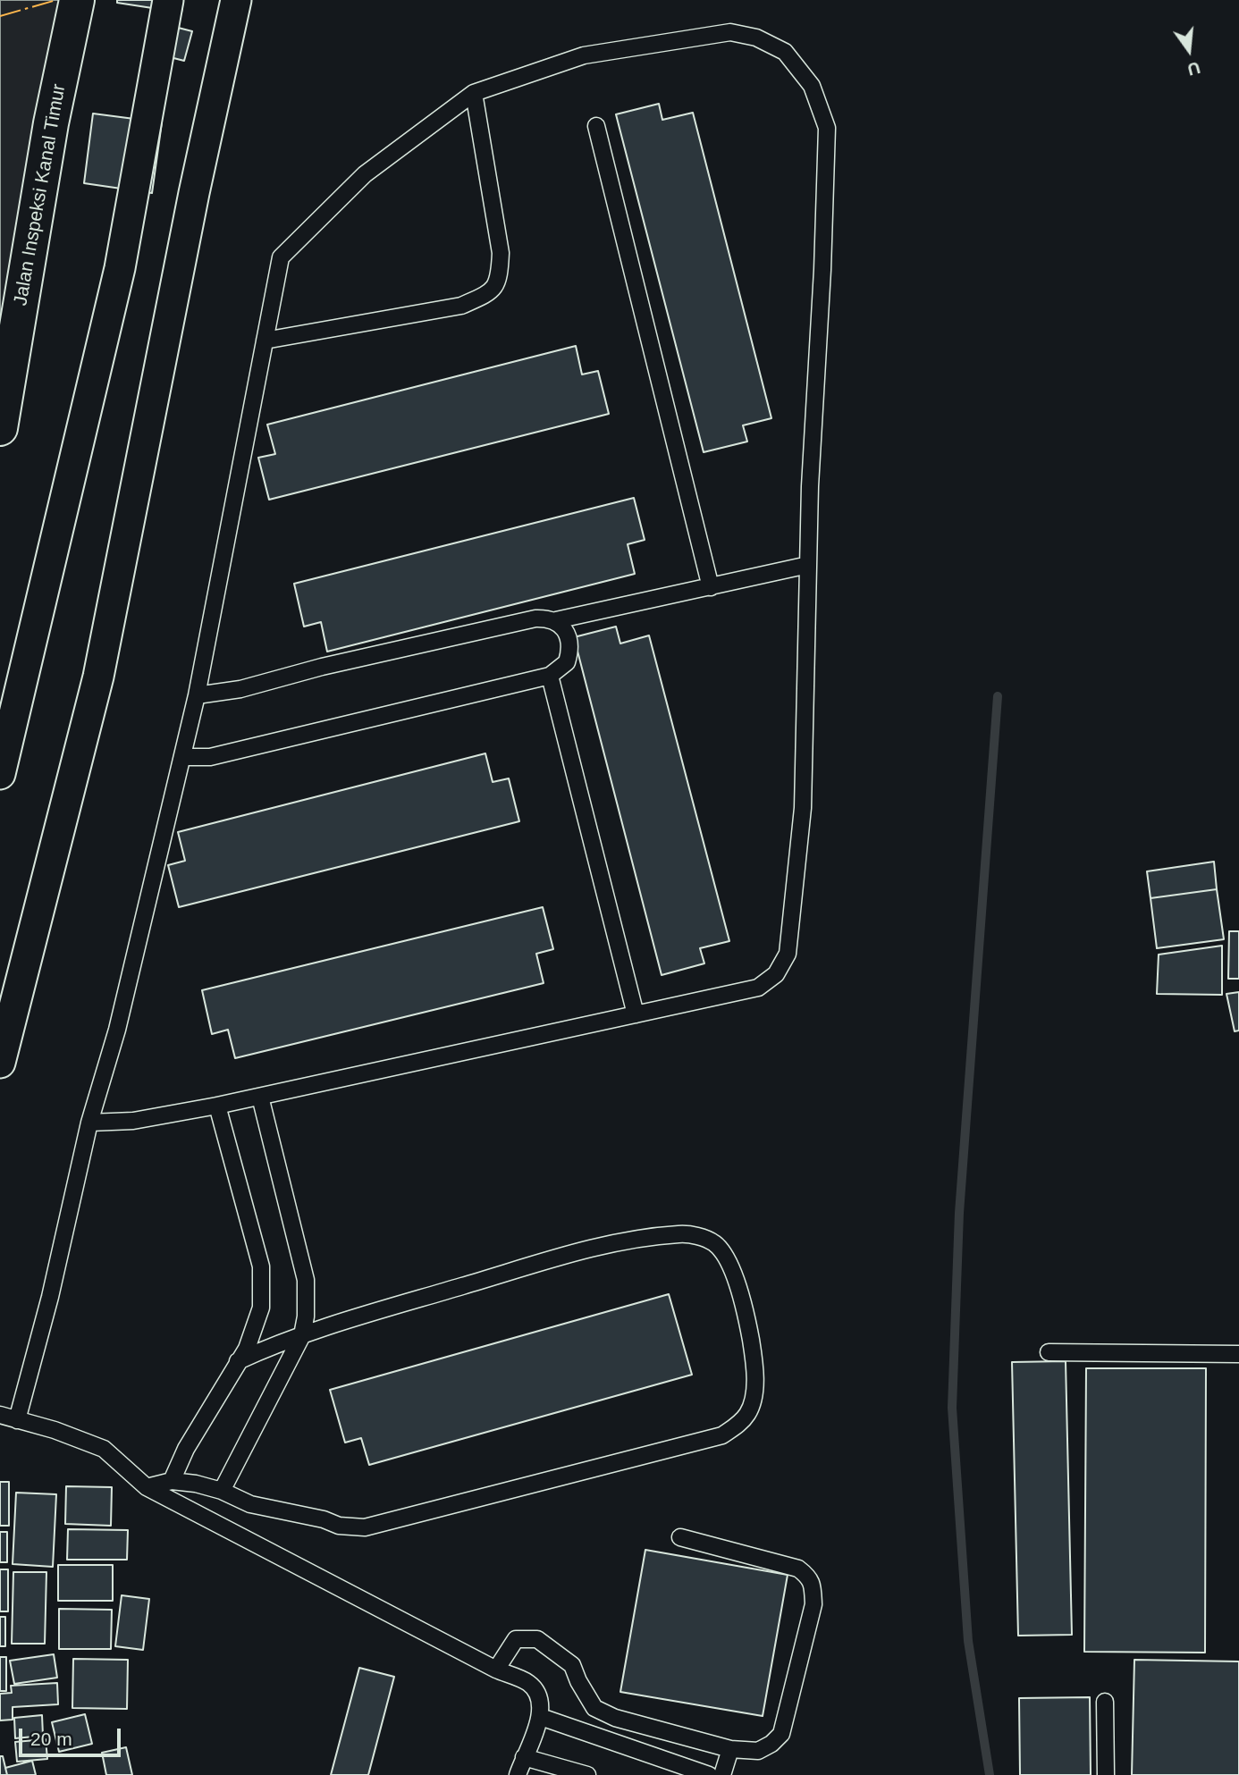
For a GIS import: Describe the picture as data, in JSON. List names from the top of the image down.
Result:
{
  "streets": {
    "street": ["Jalan Inspeksi Kanal Timur"]
  },
  "scale_bar": "20 m",
  "north": "bottom"
}
